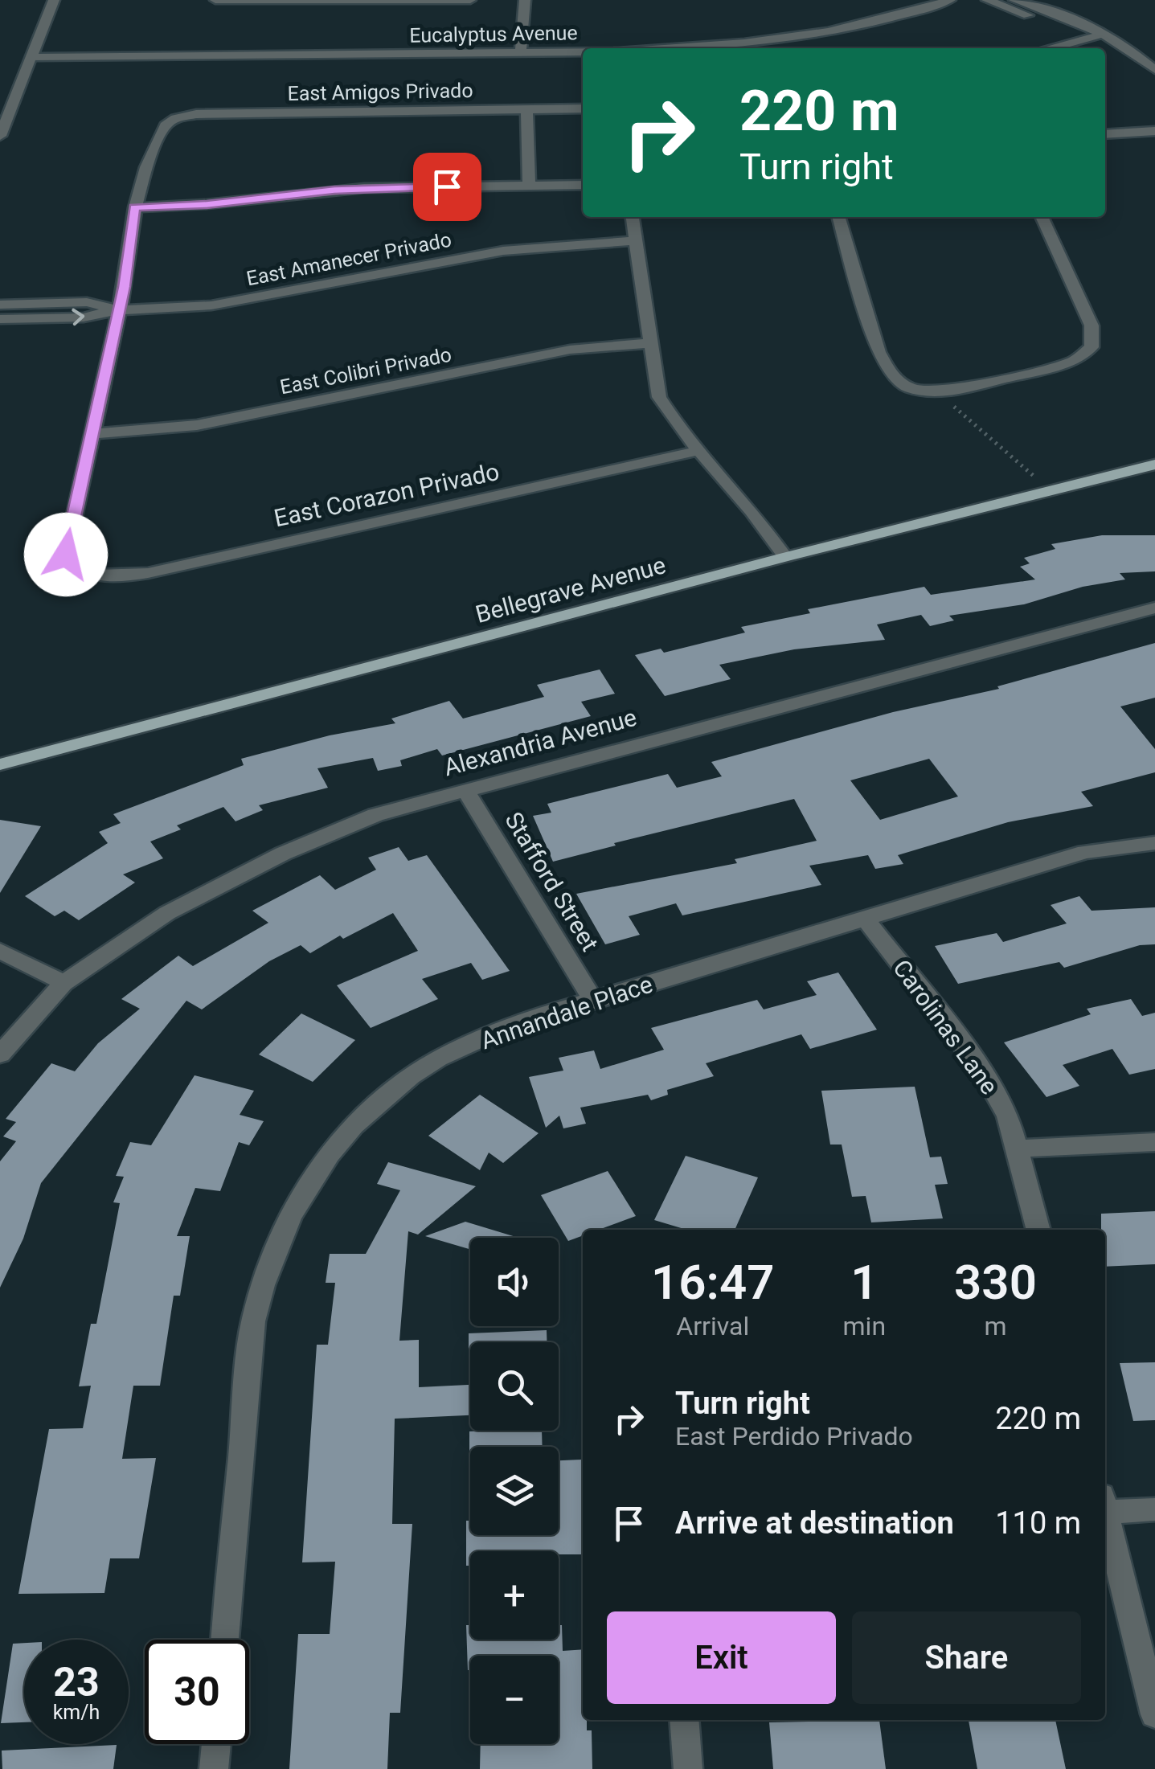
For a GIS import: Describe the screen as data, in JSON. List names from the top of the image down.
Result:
{
  "streets": {
    "main road": ["Bellegrave Avenue"],
    "street": [
      "Eucalyptus Avenue",
      "East Amigos Privado",
      "East Amanecer Privado",
      "East Colibri Privado",
      "East Corazon Privado",
      "Alexandria Avenue",
      "Stafford Street",
      "Annandale Place",
      "Carolinas Lane"
    ]
  },
  "crossings": [
    ["East Colibri Privado", "East Corazon Privado"],
    ["Alexandria Avenue", "Stafford Street"],
    ["Stafford Street", "Annandale Place"],
    ["Annandale Place", "Carolinas Lane"]
  ],
  "page": {
    "turn": ["220 m", "Turn right"],
    "eta": [
      "16:47",
      "Arrival",
      "1",
      "min",
      "330",
      "m"
    ],
    "map_buttons": ["+", "−"],
    "list": [
      {
        "name": "Turn right",
        "note": "East Perdido Privado",
        "value": "220 m"
      },
      {
        "name": "Arrive at destination",
        "value": "110 m"
      }
    ],
    "buttons": ["Exit", "Share"],
    "speed": "23 km/h",
    "limit": "30"
  }
}
